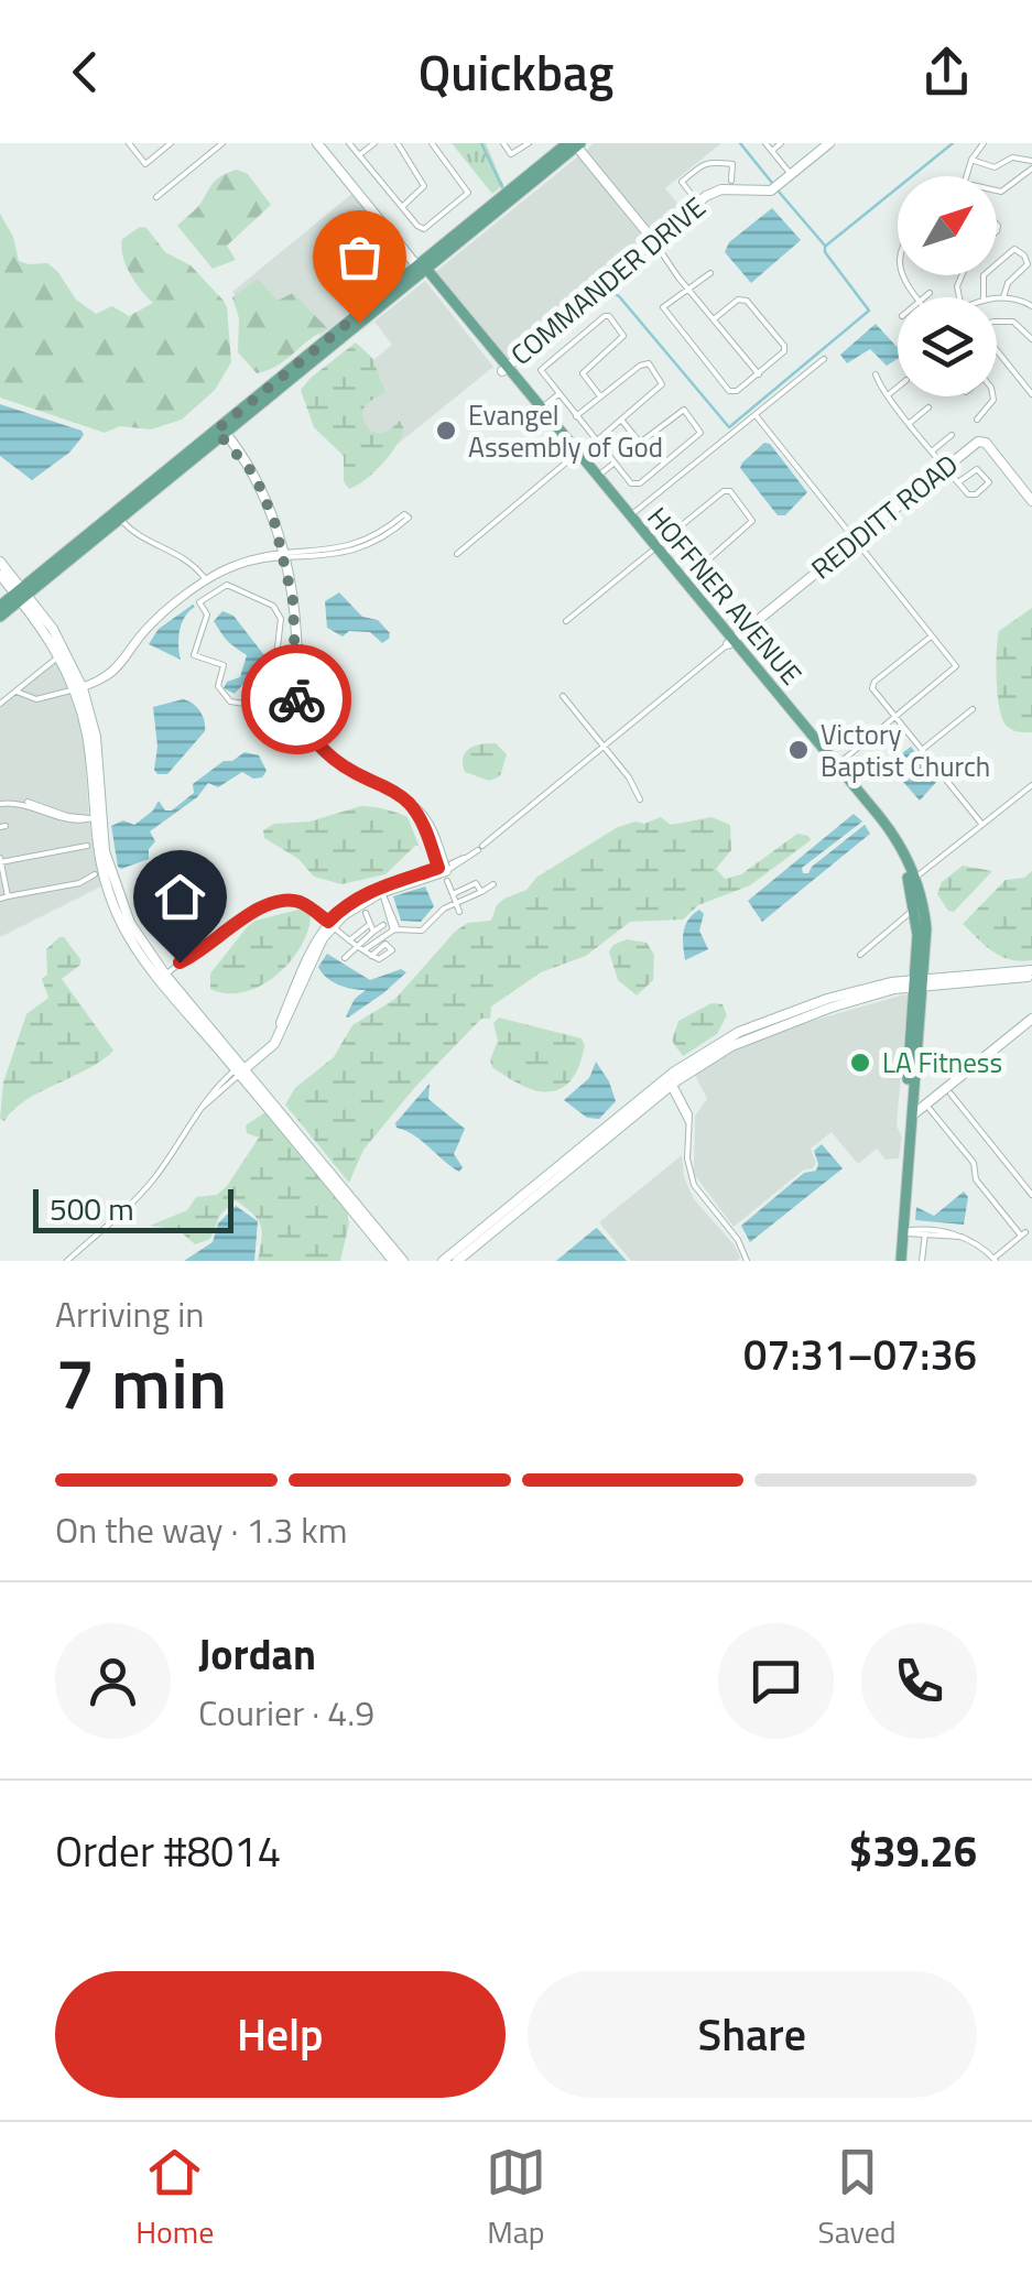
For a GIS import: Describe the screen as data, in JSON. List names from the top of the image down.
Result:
{
  "streets": {
    "main road": ["HOFFNER AVENUE"],
    "street": ["COMMANDER DRIVE", "REDDITT ROAD"]
  },
  "crossings": [
    ["COMMANDER DRIVE", "HOFFNER AVENUE"],
    ["REDDITT ROAD", "HOFFNER AVENUE"]
  ],
  "places": ["Evangel Assembly of God", "Victory Baptist Church", "LA Fitness"],
  "scale_bar": "500 m",
  "north": "top right",
  "page": {
    "header": "Quickbag",
    "scale": "500 m",
    "heading": ["7 min", "Arriving in", "07:31–07:36"],
    "panel": [
      "Jordan",
      "Courier · 4.9",
      "Order #8014",
      "$39.26"
    ],
    "bar": "On the way · 1.3 km",
    "buttons": ["Help", "Share"],
    "tabs": ["Home", "Map", "Saved"]
  }
}
